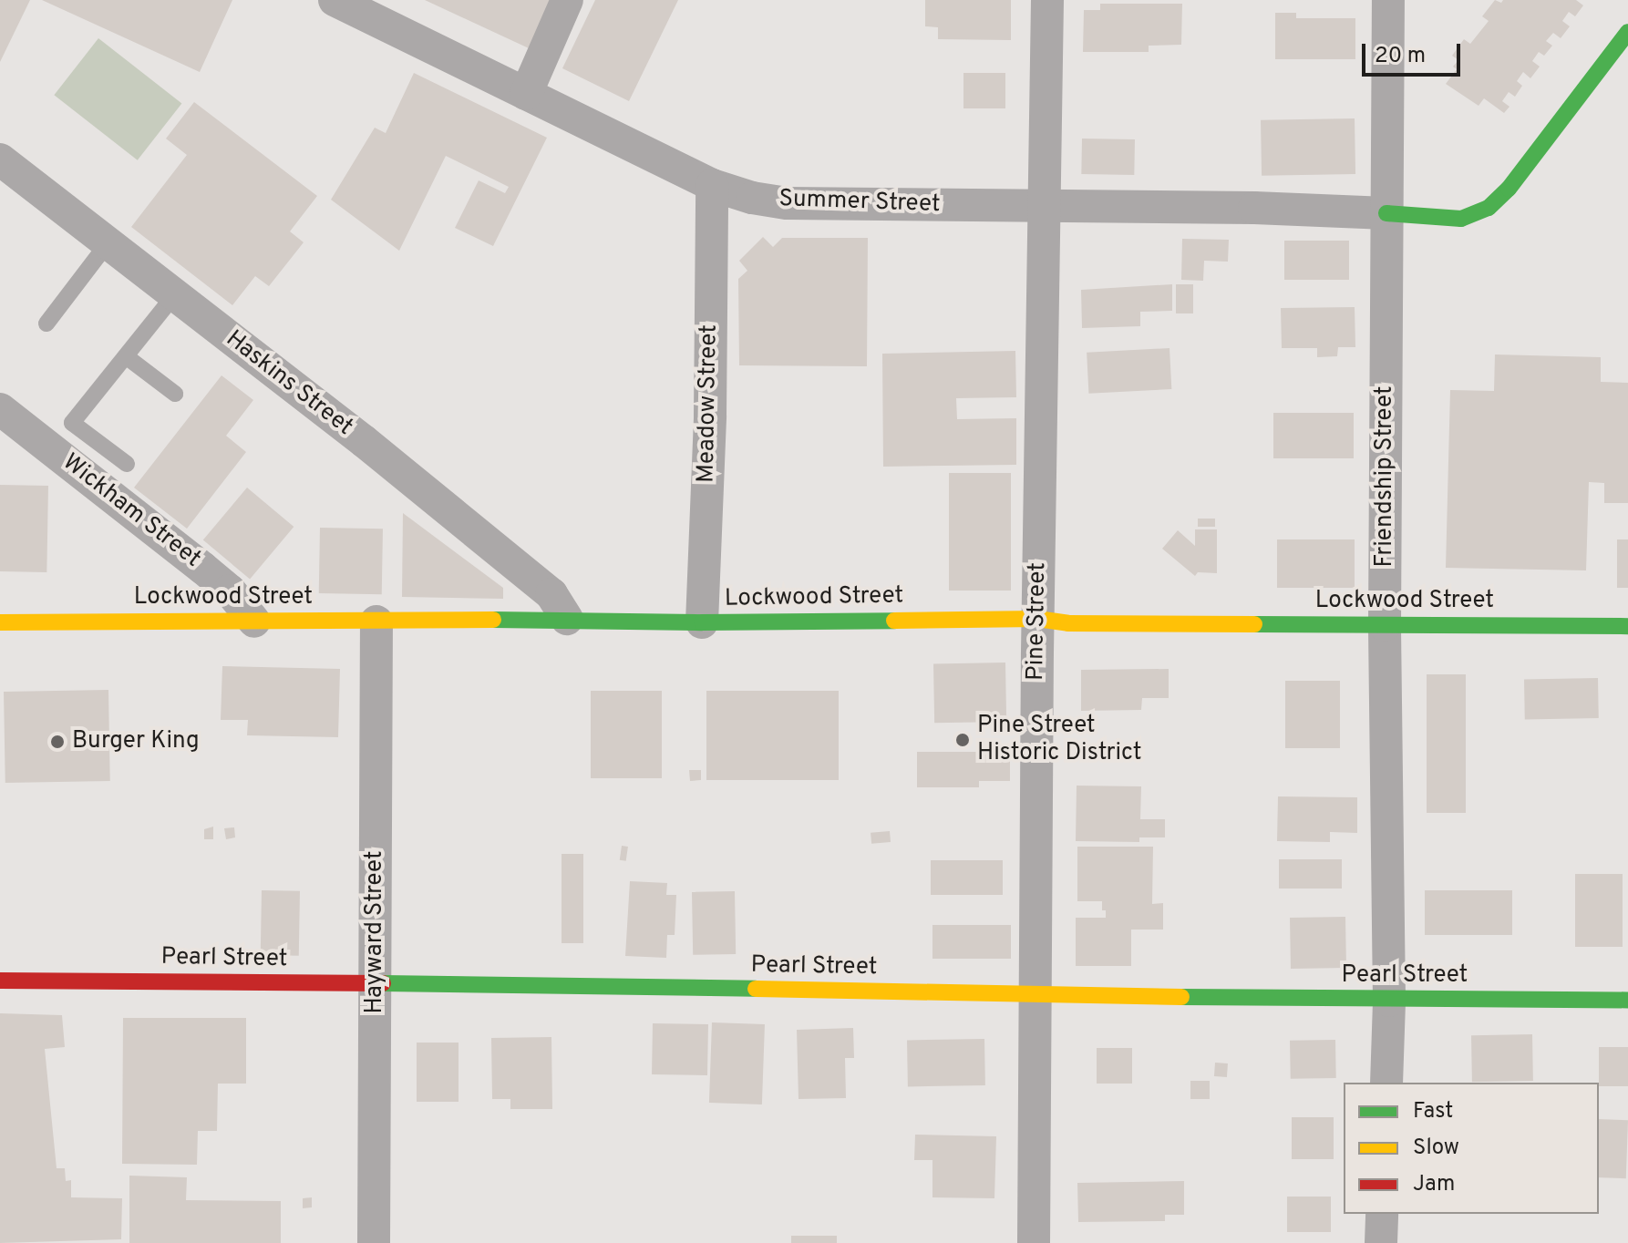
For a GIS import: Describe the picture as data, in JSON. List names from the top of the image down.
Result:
{
  "streets": {
    "street": [
      "Summer Street",
      "Haskins Street",
      "Meadow Street",
      "Friendship Street",
      "Wickham Street",
      "Lockwood Street",
      "Pine Street",
      "Hayward Street",
      "Pearl Street"
    ]
  },
  "crossings": [
    ["Summer Street", "Meadow Street"],
    ["Summer Street", "Friendship Street"],
    ["Summer Street", "Pine Street"],
    ["Haskins Street", "Lockwood Street"],
    ["Meadow Street", "Lockwood Street"],
    ["Friendship Street", "Lockwood Street"],
    ["Friendship Street", "Pearl Street"],
    ["Wickham Street", "Lockwood Street"],
    ["Lockwood Street", "Pine Street"],
    ["Lockwood Street", "Hayward Street"],
    ["Pine Street", "Pearl Street"],
    ["Hayward Street", "Pearl Street"]
  ],
  "places": ["Pine Street Historic District", "Burger King"],
  "legend": ["Fast", "Slow", "Jam"],
  "scale_bar": "20 m"
}
